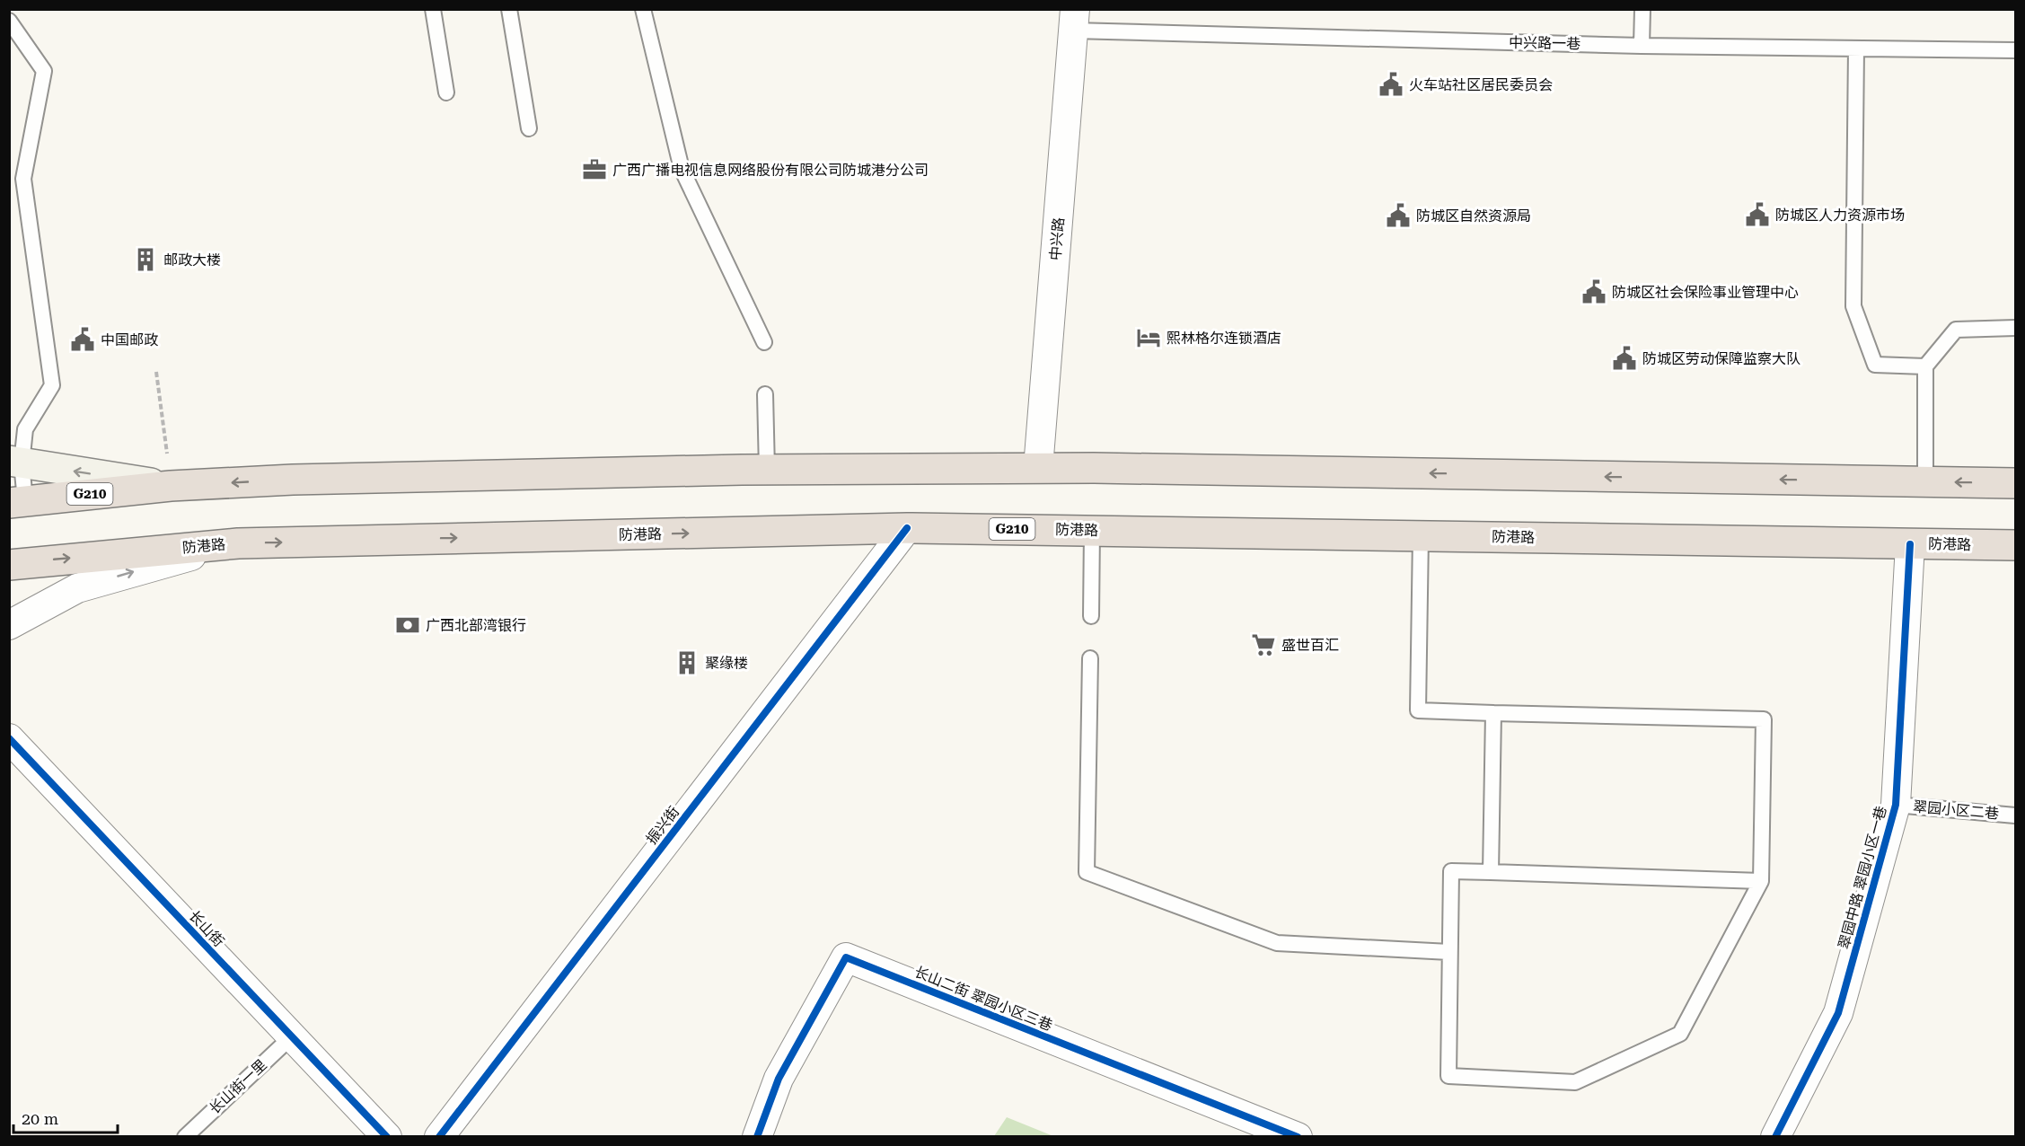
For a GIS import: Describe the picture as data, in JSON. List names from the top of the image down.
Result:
{
  "streets": {
    "highway": ["G210", "防港路"],
    "street": [
      "中兴路",
      "振兴街",
      "翠园中路 翠园小区一巷",
      "长山街",
      "长山二街 翠园小区三巷"
    ],
    "lane": ["中兴路一巷", "翠园小区二巷", "长山街一里"]
  },
  "crossings": [
    ["中兴路一巷", "中兴路"],
    ["中兴路", "G210"],
    ["防港路", "振兴街"],
    ["防港路", "翠园中路 翠园小区一巷"],
    ["翠园小区二巷", "翠园中路 翠园小区一巷"],
    ["长山街", "长山街一里"]
  ],
  "places": {
    "public building": [
      "火车站社区居民委员会",
      "防城区人力资源市场",
      "防城区自然资源局",
      "防城区社会保险事业管理中心",
      "中国邮政",
      "防城区劳动保障监察大队"
    ],
    "office": ["广西广播电视信息网络股份有限公司防城港分公司"],
    "building": ["邮政大楼", "聚缘楼"],
    "hotel": ["熙林格尔连锁酒店"],
    "bank": ["广西北部湾银行"],
    "supermarket": ["盛世百汇"]
  },
  "scale_bar": "20 m"
}
